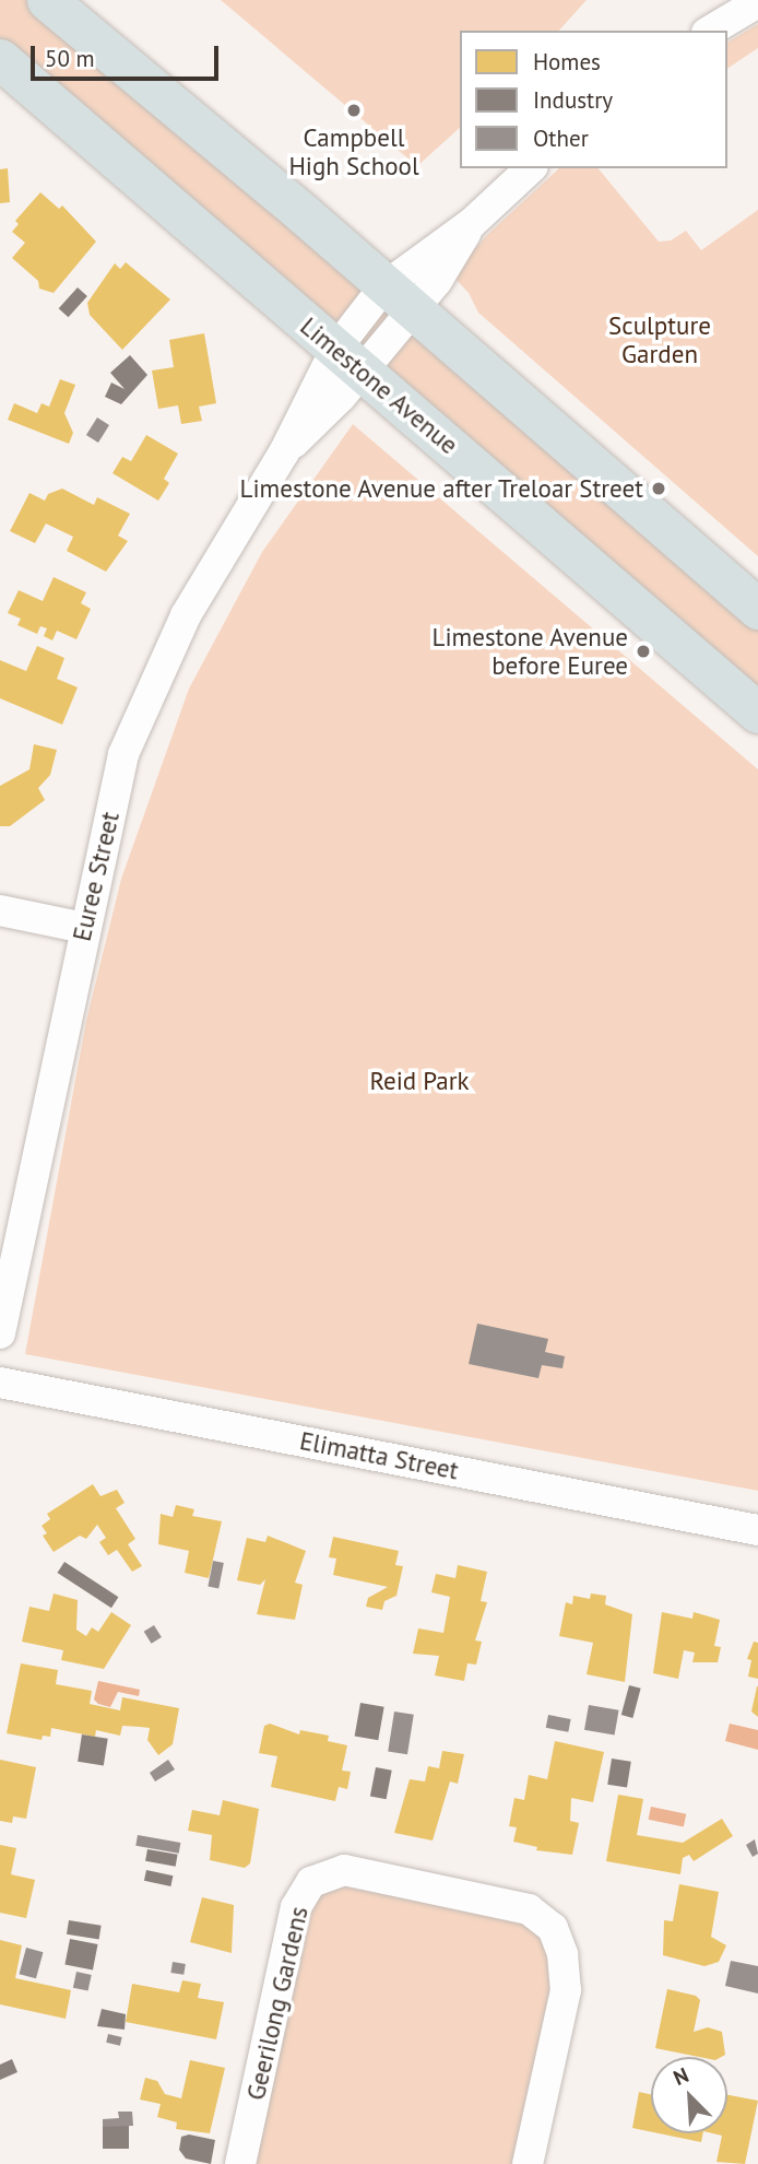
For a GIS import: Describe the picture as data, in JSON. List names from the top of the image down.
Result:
{
  "streets": {
    "main road": ["Limestone Avenue"],
    "street": ["Euree Street", "Elimatta Street", "Geerilong Gardens"]
  },
  "crossings": [
    ["Limestone Avenue", "Euree Street"]
  ],
  "parks": ["Sculpture Garden", "Reid Park"],
  "places": ["Campbell High School", "Limestone Avenue after Treloar Street", "Limestone Avenue before Euree"],
  "legend": ["Homes", "Industry", "Other"],
  "scale_bar": "50 m",
  "north": "top left"
}
